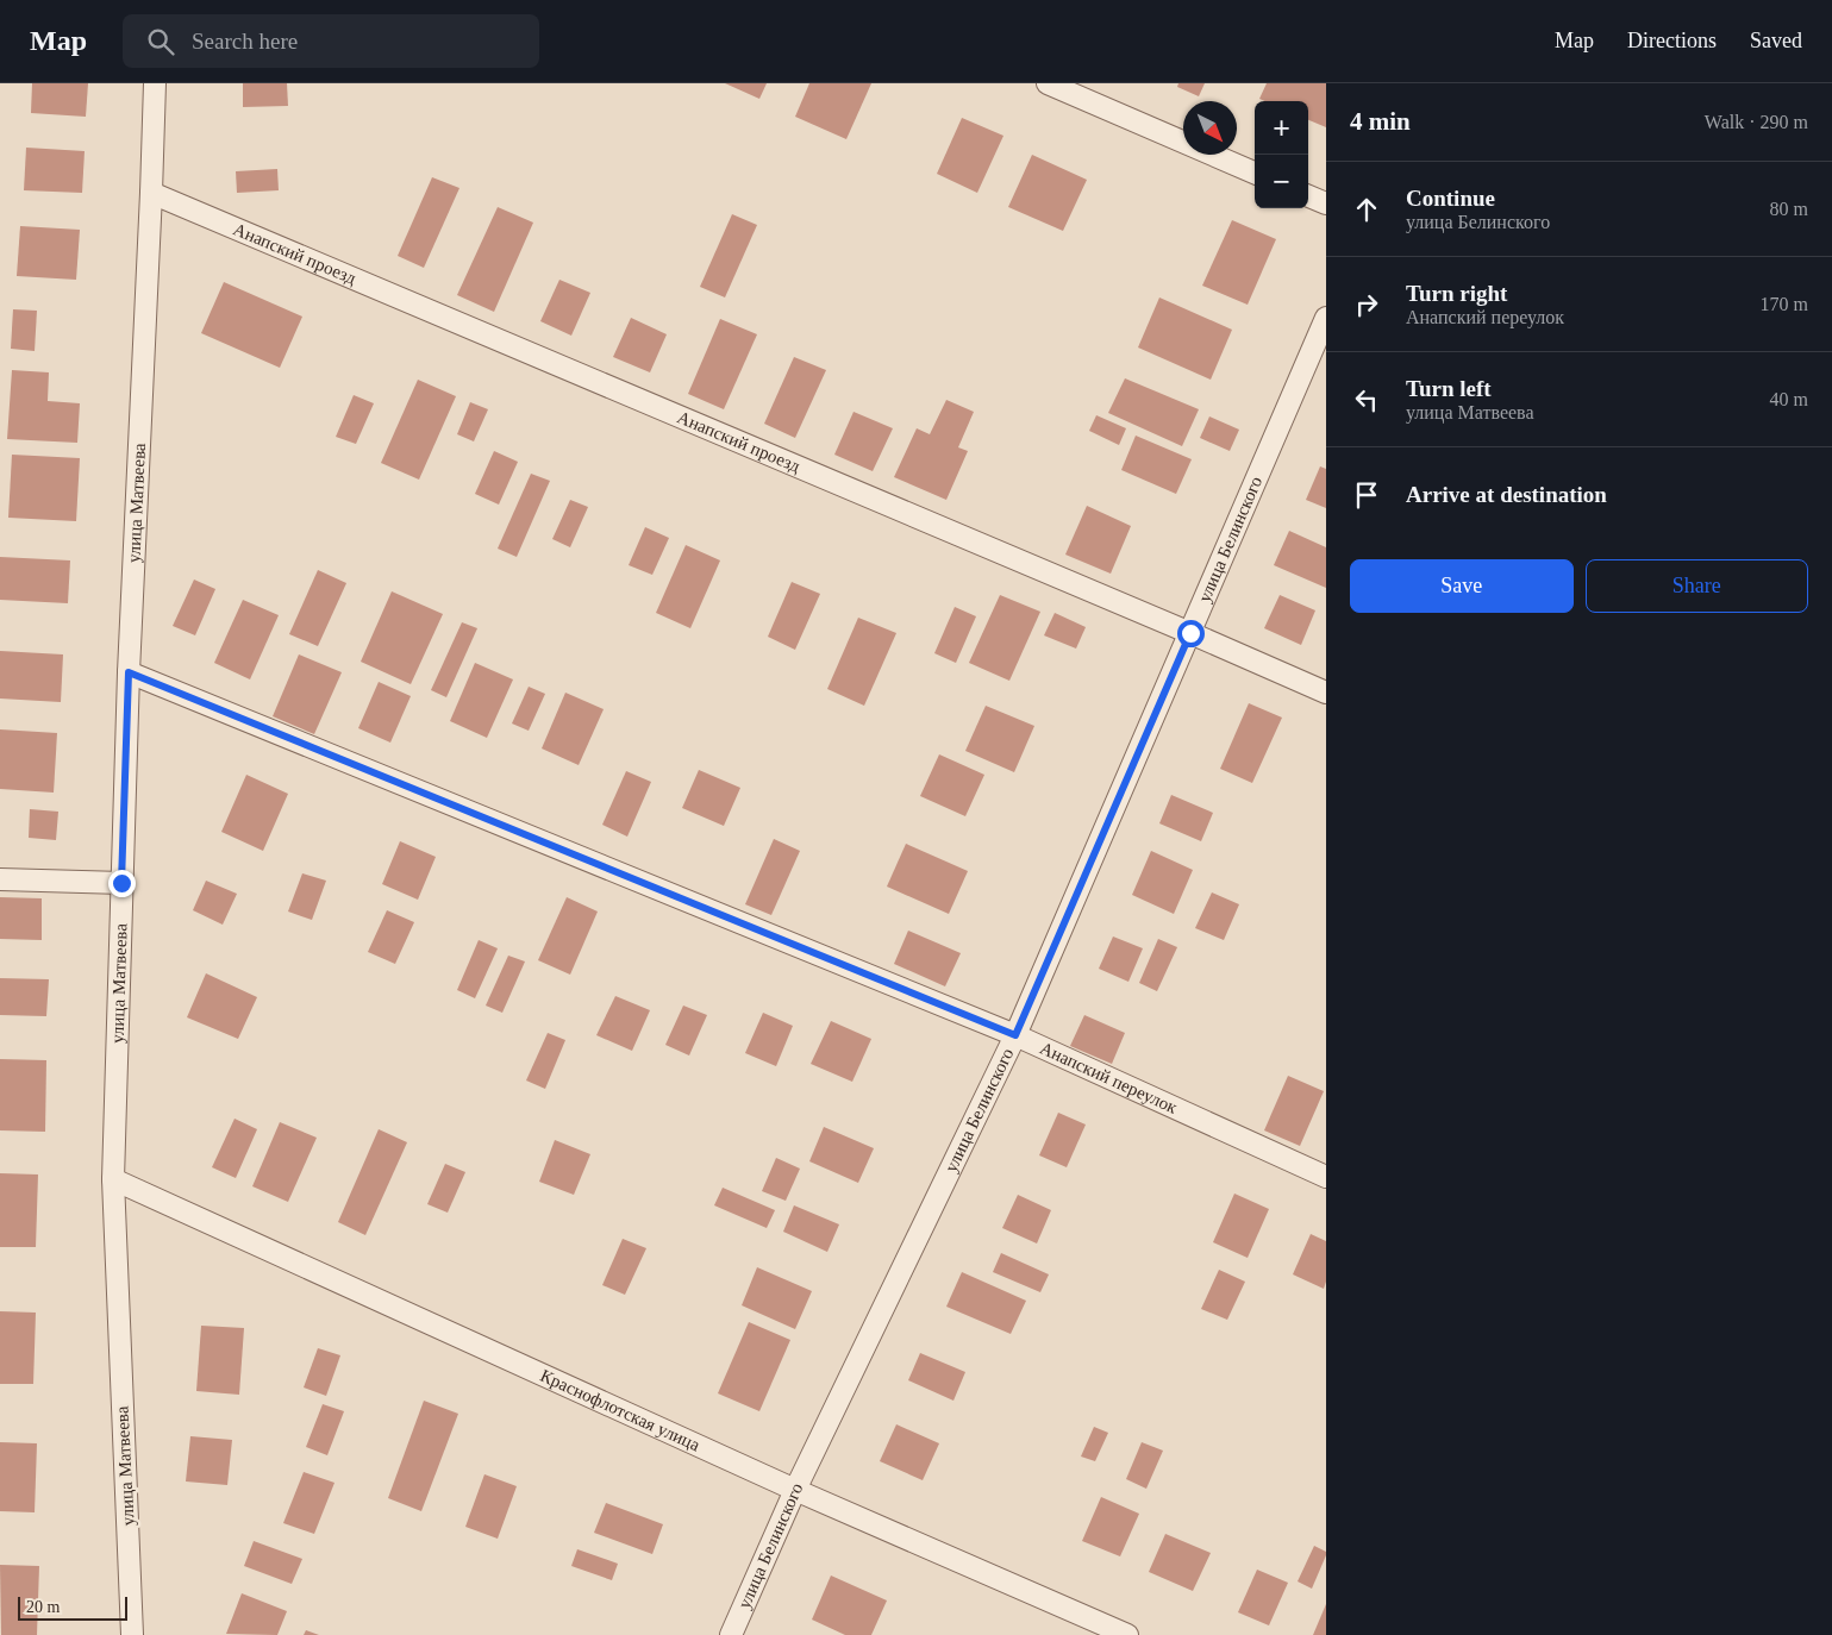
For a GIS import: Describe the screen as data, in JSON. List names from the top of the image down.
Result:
{
  "streets": {
    "lane": [
      "Анапский проезд",
      "улица Матвеева",
      "улица Белинского",
      "Анапский переулок",
      "Краснофлотская улица"
    ]
  },
  "crossings": [
    ["Анапский проезд", "улица Матвеева"],
    ["Анапский проезд", "улица Белинского"],
    ["улица Матвеева", "Анапский переулок"],
    ["улица Матвеева", "Краснофлотская улица"],
    ["улица Белинского", "Анапский переулок"],
    ["улица Белинского", "Краснофлотская улица"]
  ],
  "scale_bar": "20 m",
  "north": "bottom right",
  "page": {
    "header": "Map",
    "search": "Search here",
    "nav": ["Map", "Directions", "Saved"],
    "heading": ["4 min", "Walk · 290 m"],
    "map_buttons": ["+", "−"],
    "list": [
      ["Continue", "улица Белинского", "80 m"],
      ["Turn right", "Анапский переулок", "170 m"],
      ["Turn left", "улица Матвеева", "40 m"],
      "Arrive at destination"
    ],
    "buttons": ["Save", "Share"],
    "scale": "20 m"
  }
}
